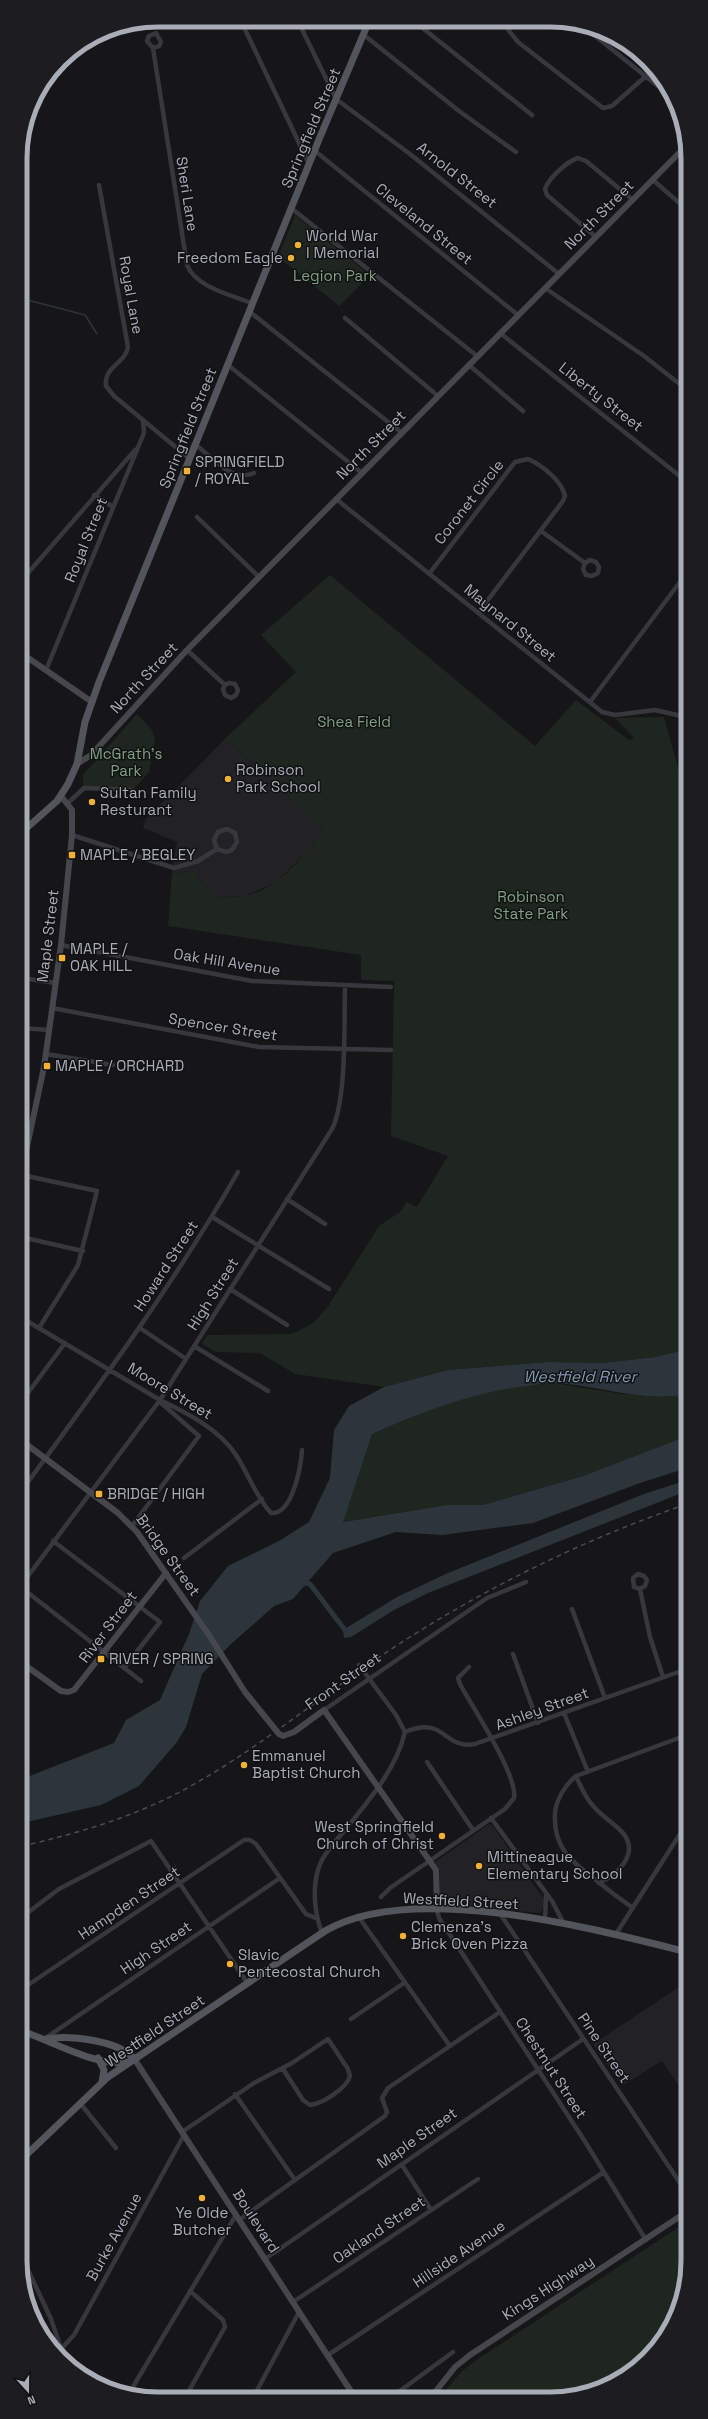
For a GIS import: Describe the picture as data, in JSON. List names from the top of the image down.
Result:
{
  "streets": {
    "main road": [
      "Springfield Street",
      "North Street",
      "Maple Street",
      "Bridge Street",
      "River Street",
      "Front Street",
      "Westfield Street",
      "Boulevard",
      "Kings Highway"
    ],
    "street": [
      "Arnold Street",
      "Sheri Lane",
      "Cleveland Street",
      "Royal Lane",
      "Liberty Street",
      "Coronet Circle",
      "Royal Street",
      "Maynard Street",
      "Oak Hill Avenue",
      "Spencer Street",
      "Howard Street",
      "High Street",
      "Moore Street",
      "Ashley Street",
      "Hampden Street",
      "Pine Street",
      "Chestnut Street",
      "Oakland Street",
      "Burke Avenue",
      "Hillside Avenue"
    ]
  },
  "crossings": [
    ["Springfield Street", "Arnold Street"],
    ["Springfield Street", "Sheri Lane"],
    ["Springfield Street", "North Street"],
    ["Springfield Street", "Cleveland Street"],
    ["Springfield Street", "Royal Lane"],
    ["Springfield Street", "Maple Street"],
    ["Arnold Street", "North Street"],
    ["North Street", "Cleveland Street"],
    ["North Street", "Liberty Street"],
    ["North Street", "Maynard Street"],
    ["Royal Lane", "Royal Street"],
    ["Coronet Circle", "Maynard Street"],
    ["Maple Street", "Oak Hill Avenue"],
    ["Maple Street", "Spencer Street"],
    ["Maple Street", "Pine Street"],
    ["Maple Street", "Chestnut Street"],
    ["Maple Street", "Boulevard"],
    ["Oak Hill Avenue", "High Street"],
    ["Spencer Street", "High Street"],
    ["Howard Street", "Moore Street"],
    ["Howard Street", "Bridge Street"],
    ["High Street", "Moore Street"],
    ["High Street", "Bridge Street"],
    ["High Street", "Hampden Street"],
    ["Bridge Street", "River Street"],
    ["Bridge Street", "Front Street"],
    ["Westfield Street", "Pine Street"],
    ["Westfield Street", "Chestnut Street"],
    ["Westfield Street", "Boulevard"],
    ["Chestnut Street", "Hillside Avenue"],
    ["Chestnut Street", "Kings Highway"],
    ["Boulevard", "Oakland Street"],
    ["Boulevard", "Burke Avenue"],
    ["Boulevard", "Hillside Avenue"]
  ],
  "water": ["Westfield River"],
  "parks": [
    "Legion Park",
    "Shea Field",
    "McGrath's Park",
    "Robinson State Park"
  ],
  "places": {
    "other": [
      "World War I Memorial",
      "Freedom Eagle",
      "Robinson Park School",
      "Sultan Family Resturant",
      "Emmanuel Baptist Church",
      "West Springfield Church of Christ",
      "Mittineague Elementary School",
      "Clemenza's Brick Oven Pizza",
      "Slavic Pentecostal Church",
      "Ye Olde Butcher"
    ],
    "transit": [
      "SPRINGFIELD / ROYAL",
      "MAPLE / BEGLEY",
      "MAPLE / OAK HILL",
      "MAPLE / ORCHARD",
      "BRIDGE / HIGH",
      "RIVER / SPRING"
    ]
  },
  "north": "bottom"
}
